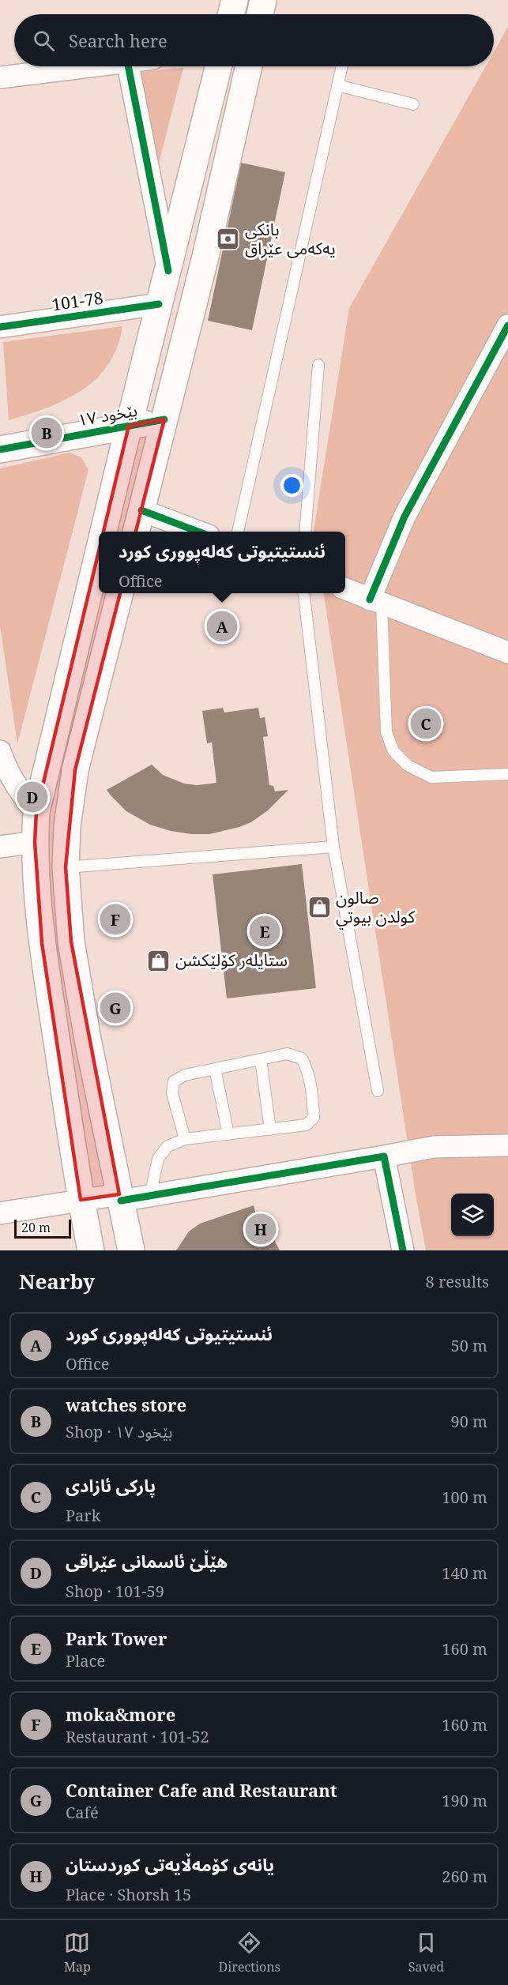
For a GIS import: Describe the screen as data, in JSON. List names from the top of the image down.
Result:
{
  "streets": {
    "main road": ["بێخود ١٧"],
    "street": ["101-78"]
  },
  "places": {
    "bank": ["بانکی یەکەمی عێراق"],
    "shop": ["صالون كولدن بيوتي", "ستایلەر کۆلێکشن"]
  },
  "scale_bar": "20 m",
  "page": {
    "search": "Search here",
    "pins": [
      "B",
      "A",
      "C",
      "D",
      "F",
      "E",
      "G",
      "H"
    ],
    "popup": ["ئنستیتیوتی کەلەپووری کورد", "Office"],
    "scale": "20 m",
    "heading": ["Nearby", "8 results"],
    "list": [
      {
        "mark": "A",
        "name": "ئنستیتیوتی کەلەپووری کورد",
        "note": "Office",
        "value": "50 m"
      },
      {
        "mark": "B",
        "name": "watches store",
        "note": "Shop · بێخود ١٧",
        "value": "90 m"
      },
      {
        "mark": "C",
        "name": "پارکی ئازادی",
        "note": "Park",
        "value": "100 m"
      },
      {
        "mark": "D",
        "name": "هێڵێ ئاسمانی عێراقی",
        "note": "Shop · 101-59",
        "value": "140 m"
      },
      {
        "mark": "E",
        "name": "Park Tower",
        "note": "Place",
        "value": "160 m"
      },
      {
        "mark": "F",
        "name": "moka&more",
        "note": "Restaurant · 101-52",
        "value": "160 m"
      },
      {
        "mark": "G",
        "name": "Container Cafe and Restaurant",
        "note": "Café",
        "value": "190 m"
      },
      {
        "mark": "H",
        "name": "یانەی کۆمەڵایەتی کوردستان",
        "note": "Place · Shorsh 15",
        "value": "260 m"
      }
    ],
    "nav": ["Map", "Directions", "Saved"]
  }
}
